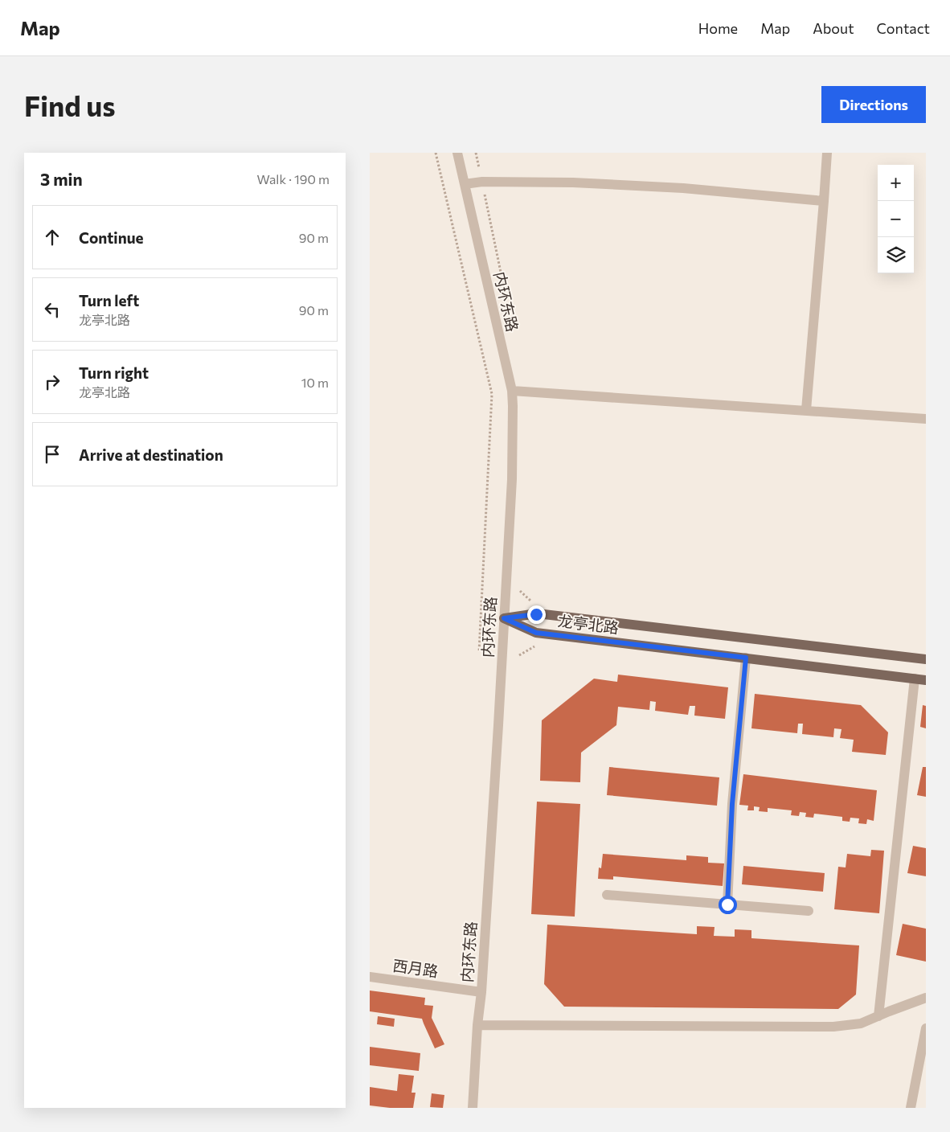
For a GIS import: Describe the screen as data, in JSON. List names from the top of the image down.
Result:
{
  "streets": {
    "main road": ["龙亭北路"],
    "street": ["内环东路", "西月路"]
  },
  "crossings": [
    ["内环东路", "龙亭北路"],
    ["内环东路", "西月路"]
  ],
  "page": {
    "header": "Map",
    "nav": [
      "Home",
      "Map",
      "About",
      "Contact"
    ],
    "buttons": "Directions",
    "title": "Find us",
    "heading": ["3 min", "Walk · 190 m"],
    "map_buttons": ["+", "−"],
    "list": [
      ["Continue", "90 m"],
      ["Turn left", "龙亭北路", "90 m"],
      ["Turn right", "龙亭北路", "10 m"],
      "Arrive at destination"
    ]
  }
}
